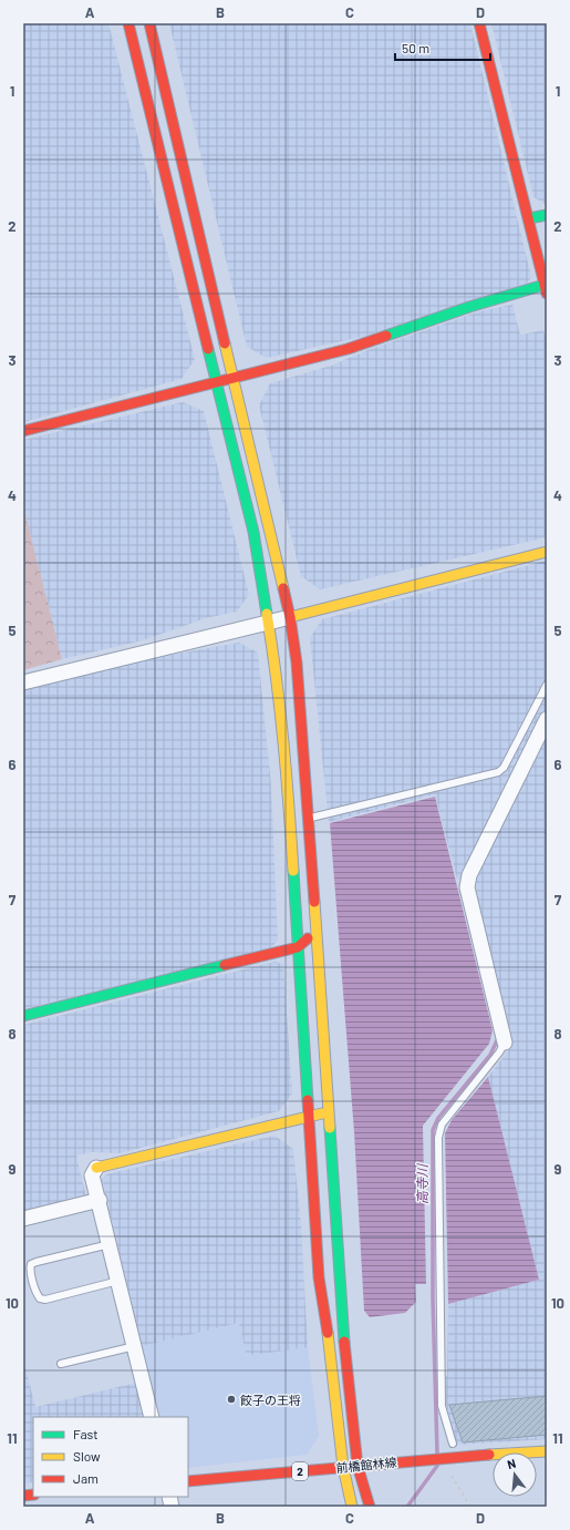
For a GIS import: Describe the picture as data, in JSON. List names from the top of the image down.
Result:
{
  "streets": {
    "street": ["前橋館林線", "2"]
  },
  "water": ["高寺川"],
  "places": ["餃子の王将"],
  "legend": ["Fast", "Slow", "Jam"],
  "scale_bar": "50 m",
  "north": "top",
  "grid": {
    "columns": [
      "A",
      "B",
      "C",
      "D"
    ],
    "rows": [
      "1",
      "2",
      "3",
      "4",
      "5",
      "6",
      "7",
      "8",
      "9",
      "10",
      "11"
    ]
  }
}
